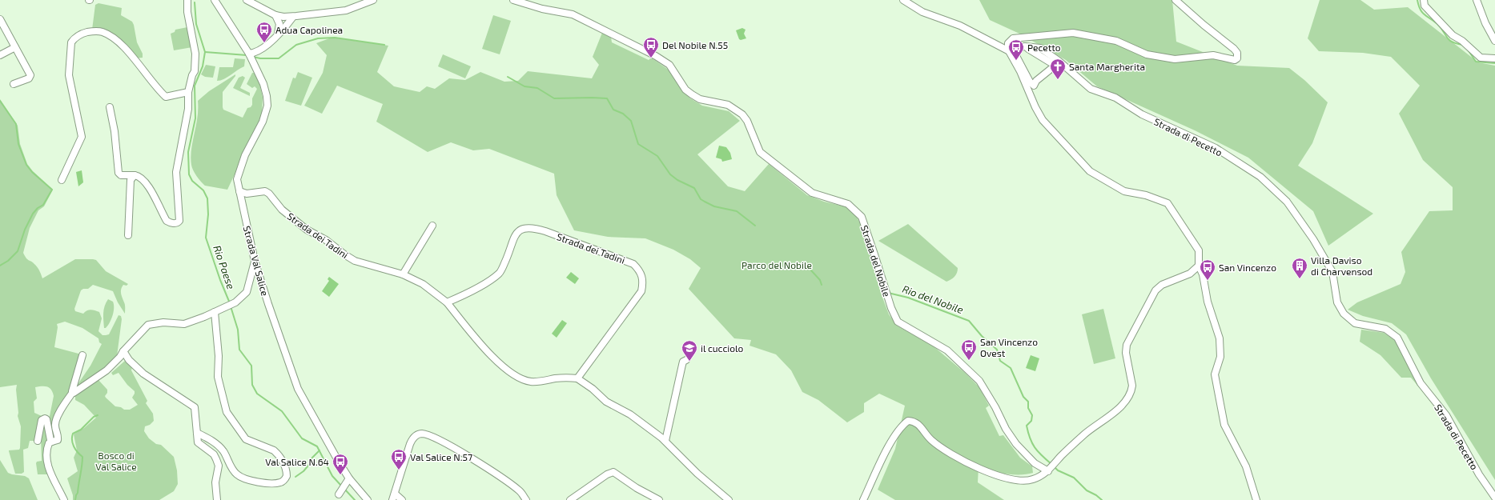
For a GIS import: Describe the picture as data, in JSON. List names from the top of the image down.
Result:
{
  "streets": {
    "street": [
      "Strada di Pecetto",
      "Strada dei Tadini",
      "Strada Val Salice",
      "Strada del Nobile"
    ]
  },
  "crossings": [
    ["Strada dei Tadini", "Strada Val Salice"]
  ],
  "water": ["Rio Paese", "Rio del Nobile"],
  "parks": ["Parco del Nobile", "Bosco di Val Salice"],
  "places": {
    "bus stop": [
      "Adua Capolinea",
      "Del Nobile N.55",
      "Pecetto",
      "San Vincenzo",
      "San Vincenzo Ovest",
      "Val Salice N.57",
      "Val Salice N.64"
    ],
    "church": ["Santa Margherita"],
    "building": ["Villa Daviso di Charvensod"],
    "school or university": ["il cucciolo"]
  }
}
